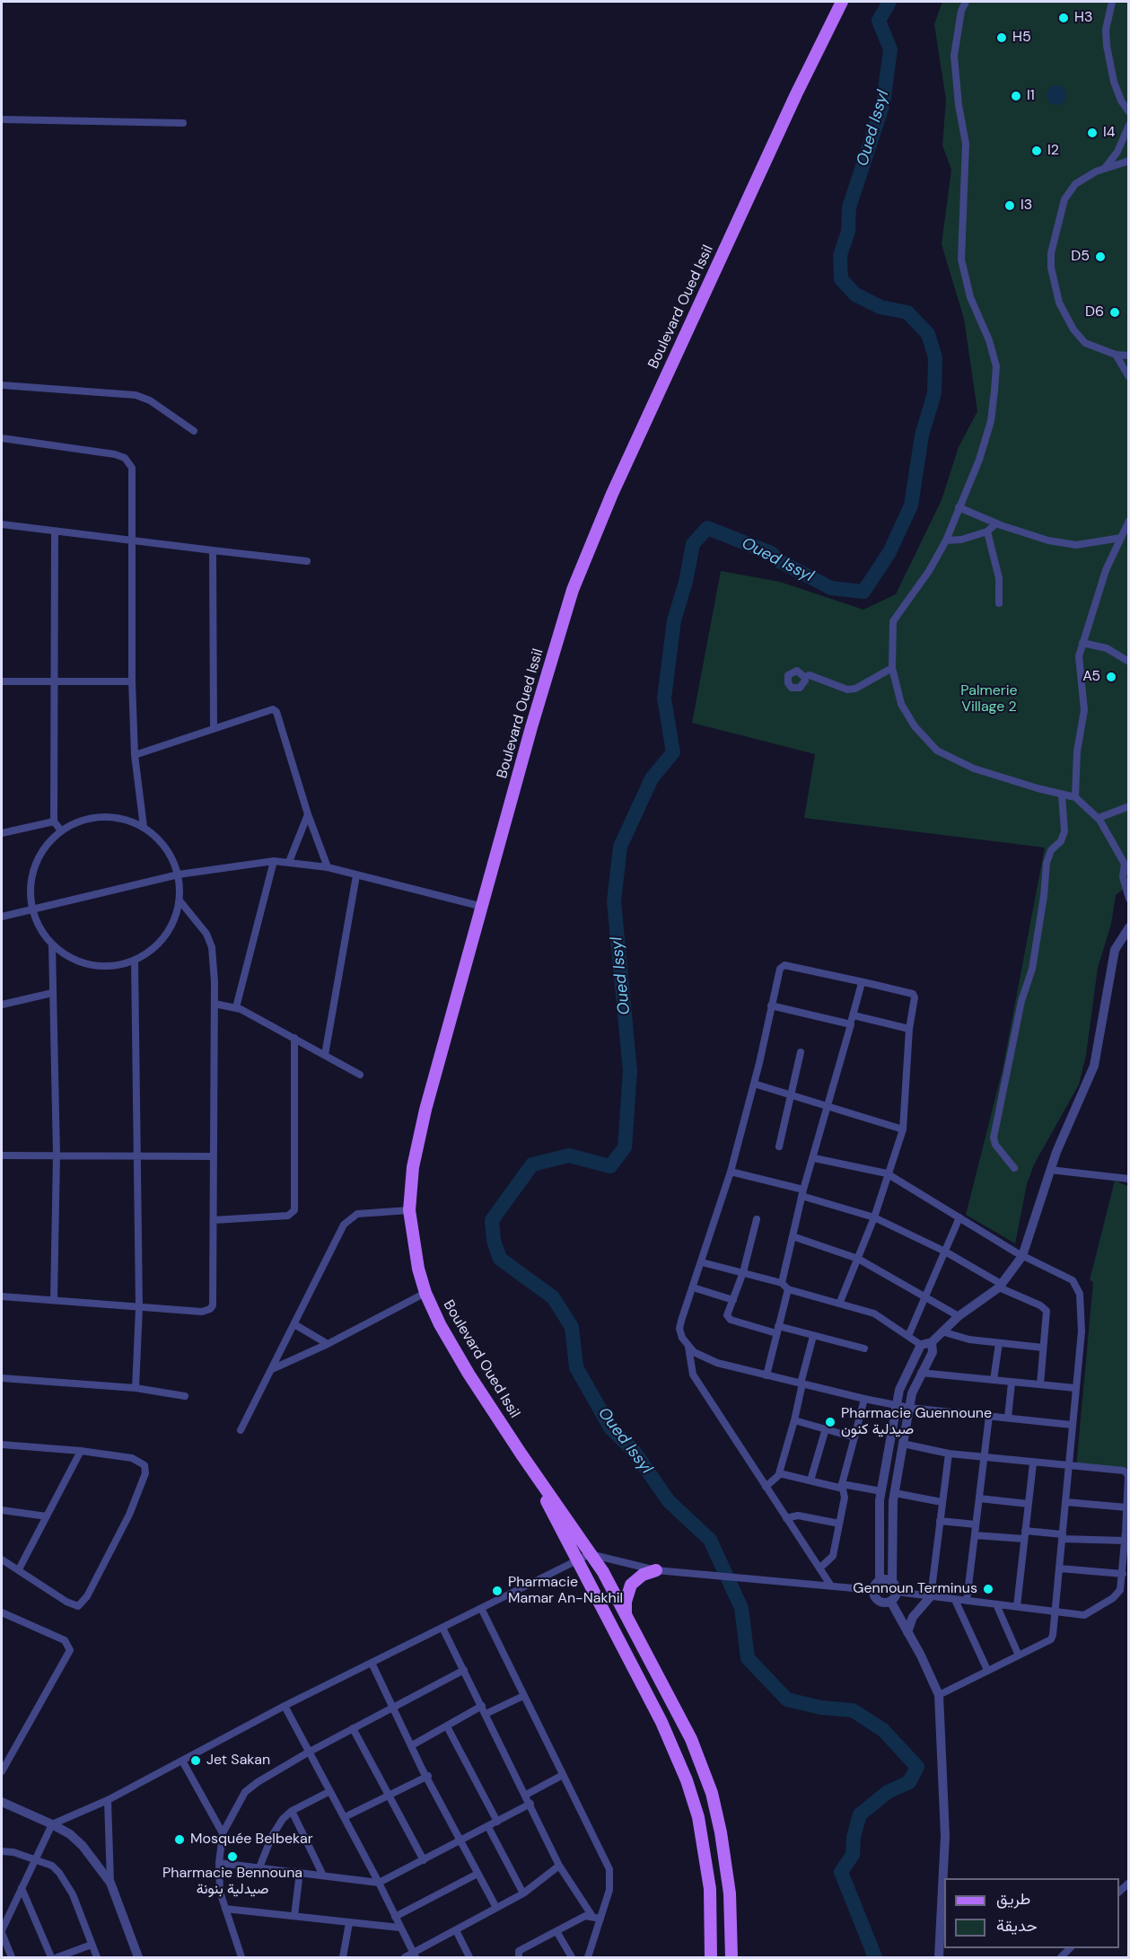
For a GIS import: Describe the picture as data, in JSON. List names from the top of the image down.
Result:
{
  "streets": {
    "main road": ["Boulevard Oued Issil"]
  },
  "water": ["Oued Issyl"],
  "parks": ["Palmerie Village 2"],
  "places": [
    "H3",
    "H5",
    "I1",
    "I4",
    "I2",
    "I3",
    "D5",
    "D6",
    "A5",
    "Pharmacie Guennoune صيدلية كنون",
    "Gennoun Terminus",
    "Pharmacie Mamar An-Nakhil",
    "Jet Sakan",
    "Mosquée Belbekar",
    "Pharmacie Bennouna صيدلية بنونة"
  ],
  "legend": ["طريق", "حديقة"]
}
